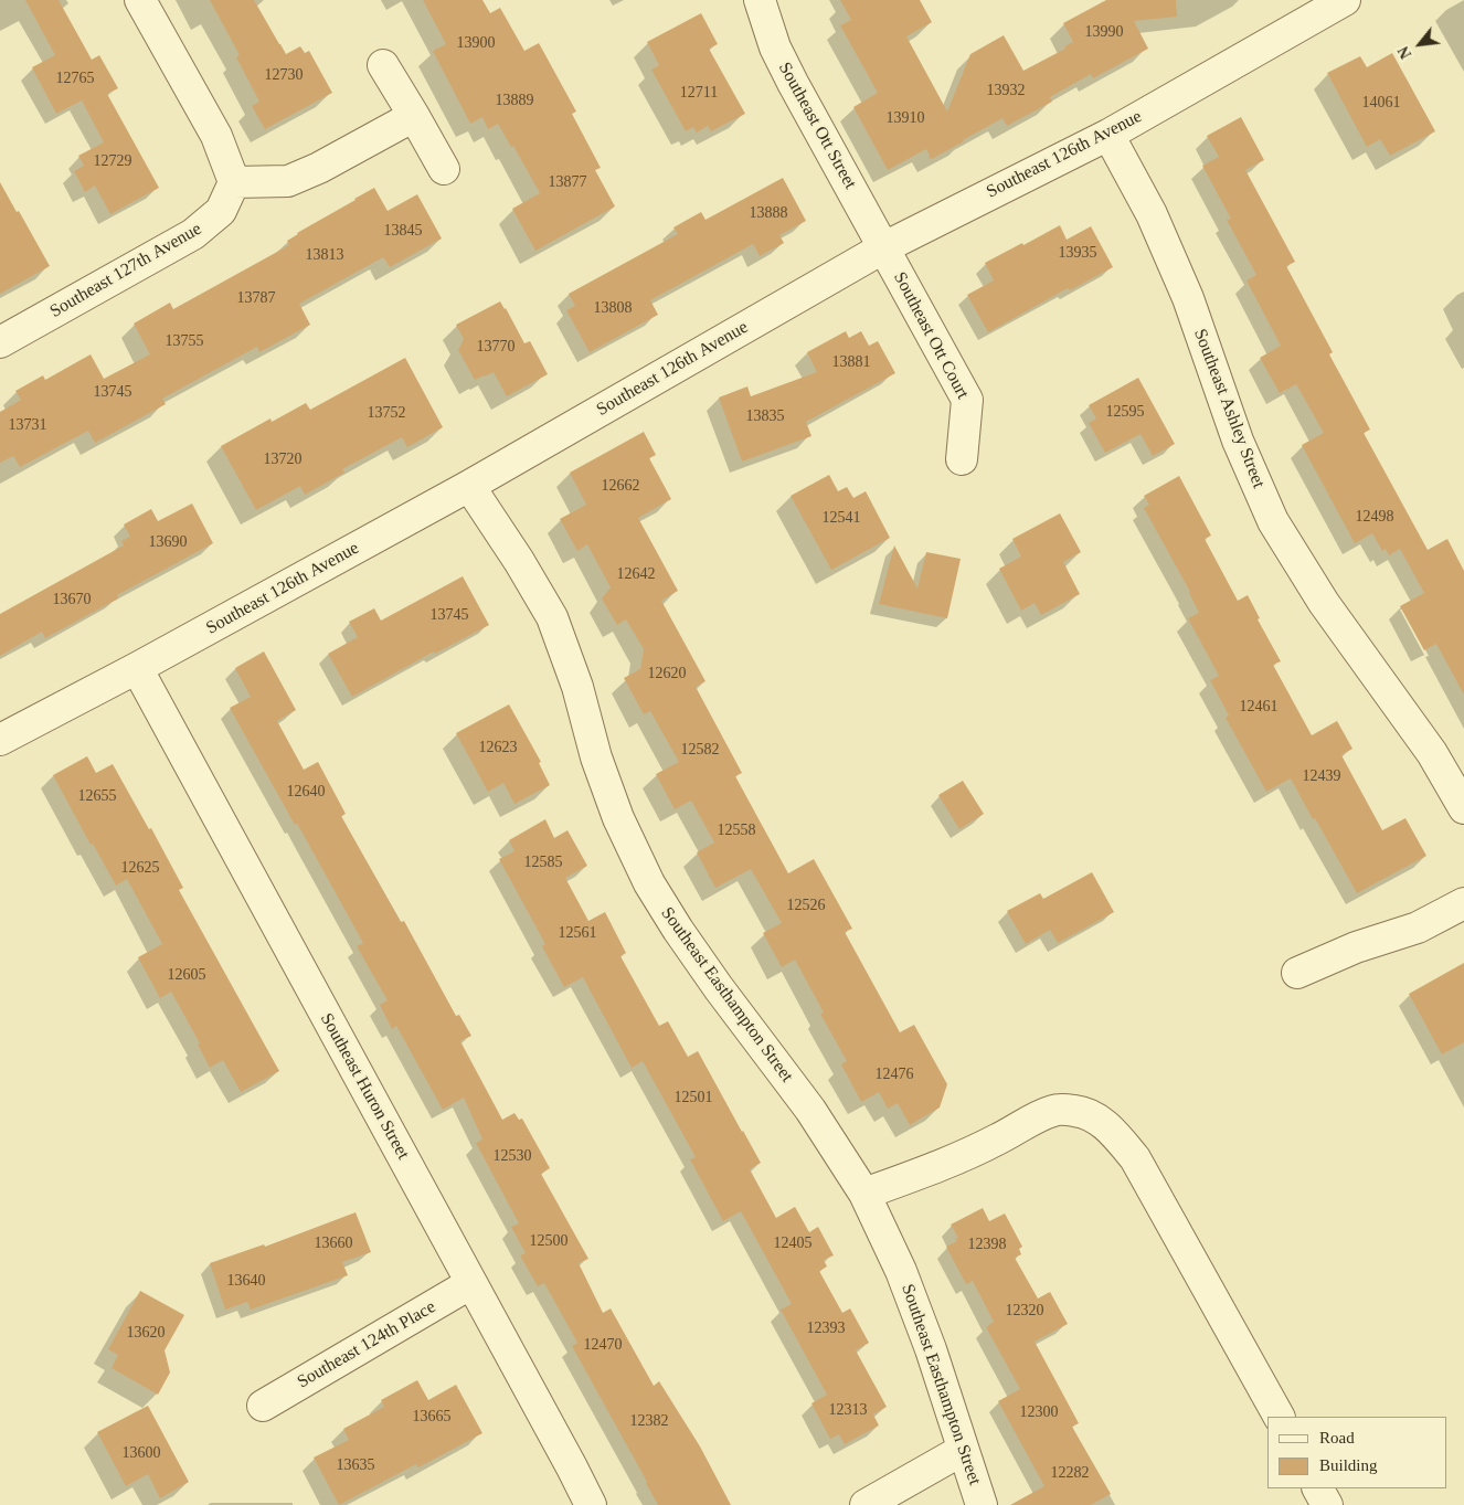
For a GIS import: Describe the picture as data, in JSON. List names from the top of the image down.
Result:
{
  "streets": {
    "street": [
      "Southeast Ott Street",
      "Southeast 126th Avenue",
      "Southeast 127th Avenue",
      "Southeast Ott Court",
      "Southeast Ashley Street",
      "Southeast Easthampton Street",
      "Southeast Huron Street",
      "Southeast 124th Place"
    ]
  },
  "crossings": [
    ["Southeast Ott Street", "Southeast 126th Avenue"],
    ["Southeast Ott Street", "Southeast Ott Court"],
    ["Southeast 126th Avenue", "Southeast Ott Court"],
    ["Southeast 126th Avenue", "Southeast Ashley Street"],
    ["Southeast 126th Avenue", "Southeast Easthampton Street"],
    ["Southeast 126th Avenue", "Southeast Huron Street"],
    ["Southeast Huron Street", "Southeast 124th Place"]
  ],
  "house_numbers": [
    "13990",
    "13900",
    "12730",
    "12765",
    "13932",
    "12711",
    "13889",
    "14061",
    "13910",
    "12729",
    "13877",
    "13888",
    "13845",
    "13935",
    "13813",
    "13787",
    "13808",
    "13755",
    "13770",
    "13881",
    "13745",
    "12595",
    "13752",
    "13835",
    "13731",
    "13720",
    "12662",
    "12498",
    "12541",
    "13690",
    "12642",
    "13670",
    "13745",
    "12620",
    "12461",
    "12623",
    "12582",
    "12439",
    "12640",
    "12655",
    "12558",
    "12585",
    "12625",
    "12526",
    "12561",
    "12605",
    "12476",
    "12501",
    "12530",
    "12500",
    "13660",
    "12405",
    "12398",
    "13640",
    "12320",
    "12393",
    "13620",
    "12470",
    "12313",
    "12300",
    "13665",
    "12382",
    "13600",
    "13635",
    "12282"
  ],
  "legend": ["Road", "Building"],
  "north": "bottom left"
}
